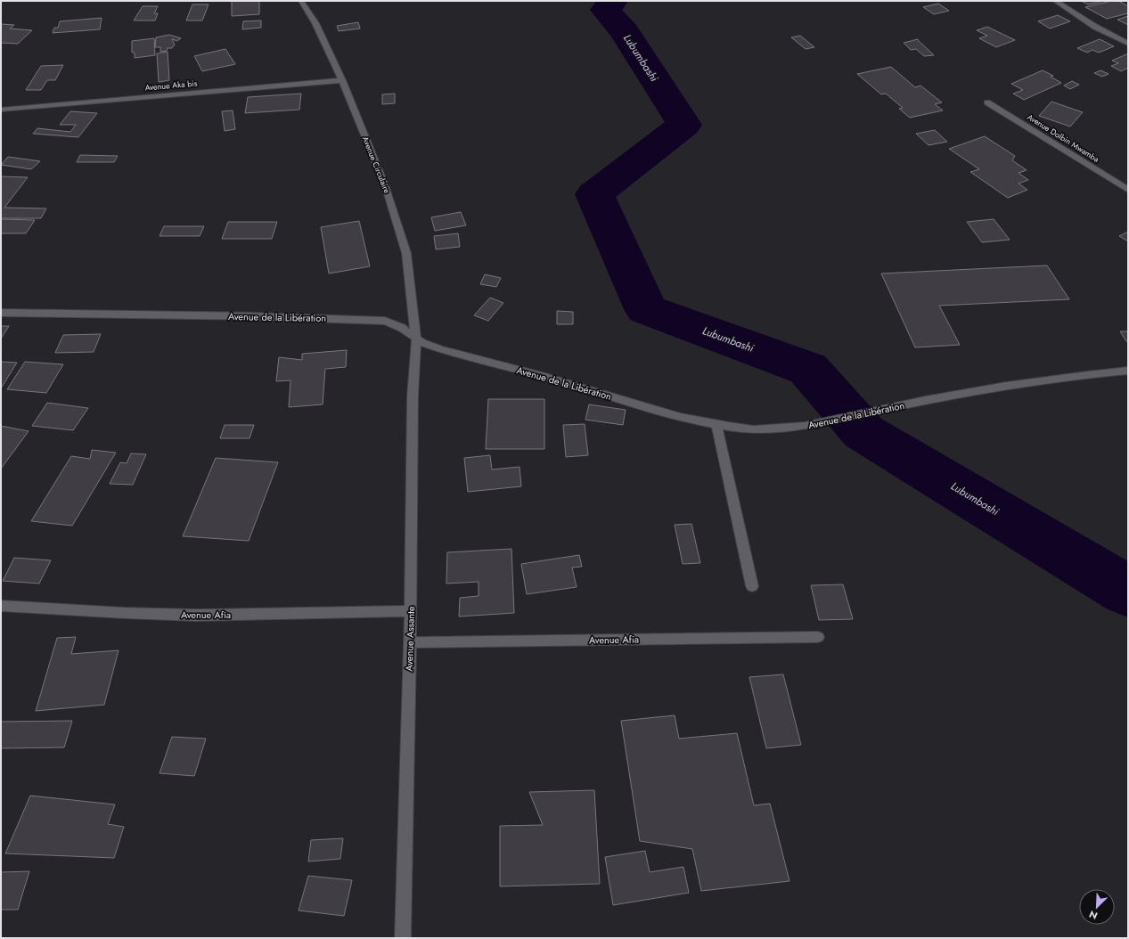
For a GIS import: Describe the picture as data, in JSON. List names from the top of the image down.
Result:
{
  "streets": {
    "street": [
      "Avenue Aka bis",
      "Avenue Dolbin Mwamba",
      "Avenue Circulaire",
      "Avenue de la Libération",
      "Avenue Afia",
      "Avenue Assante"
    ]
  },
  "crossings": [
    ["Avenue Aka bis", "Avenue Circulaire"],
    ["Avenue Circulaire", "Avenue de la Libération"],
    ["Avenue Circulaire", "Avenue Assante"],
    ["Avenue de la Libération", "Avenue Assante"],
    ["Avenue Afia", "Avenue Assante"]
  ],
  "water": ["Lubumbashi"],
  "north": "bottom left"
}
